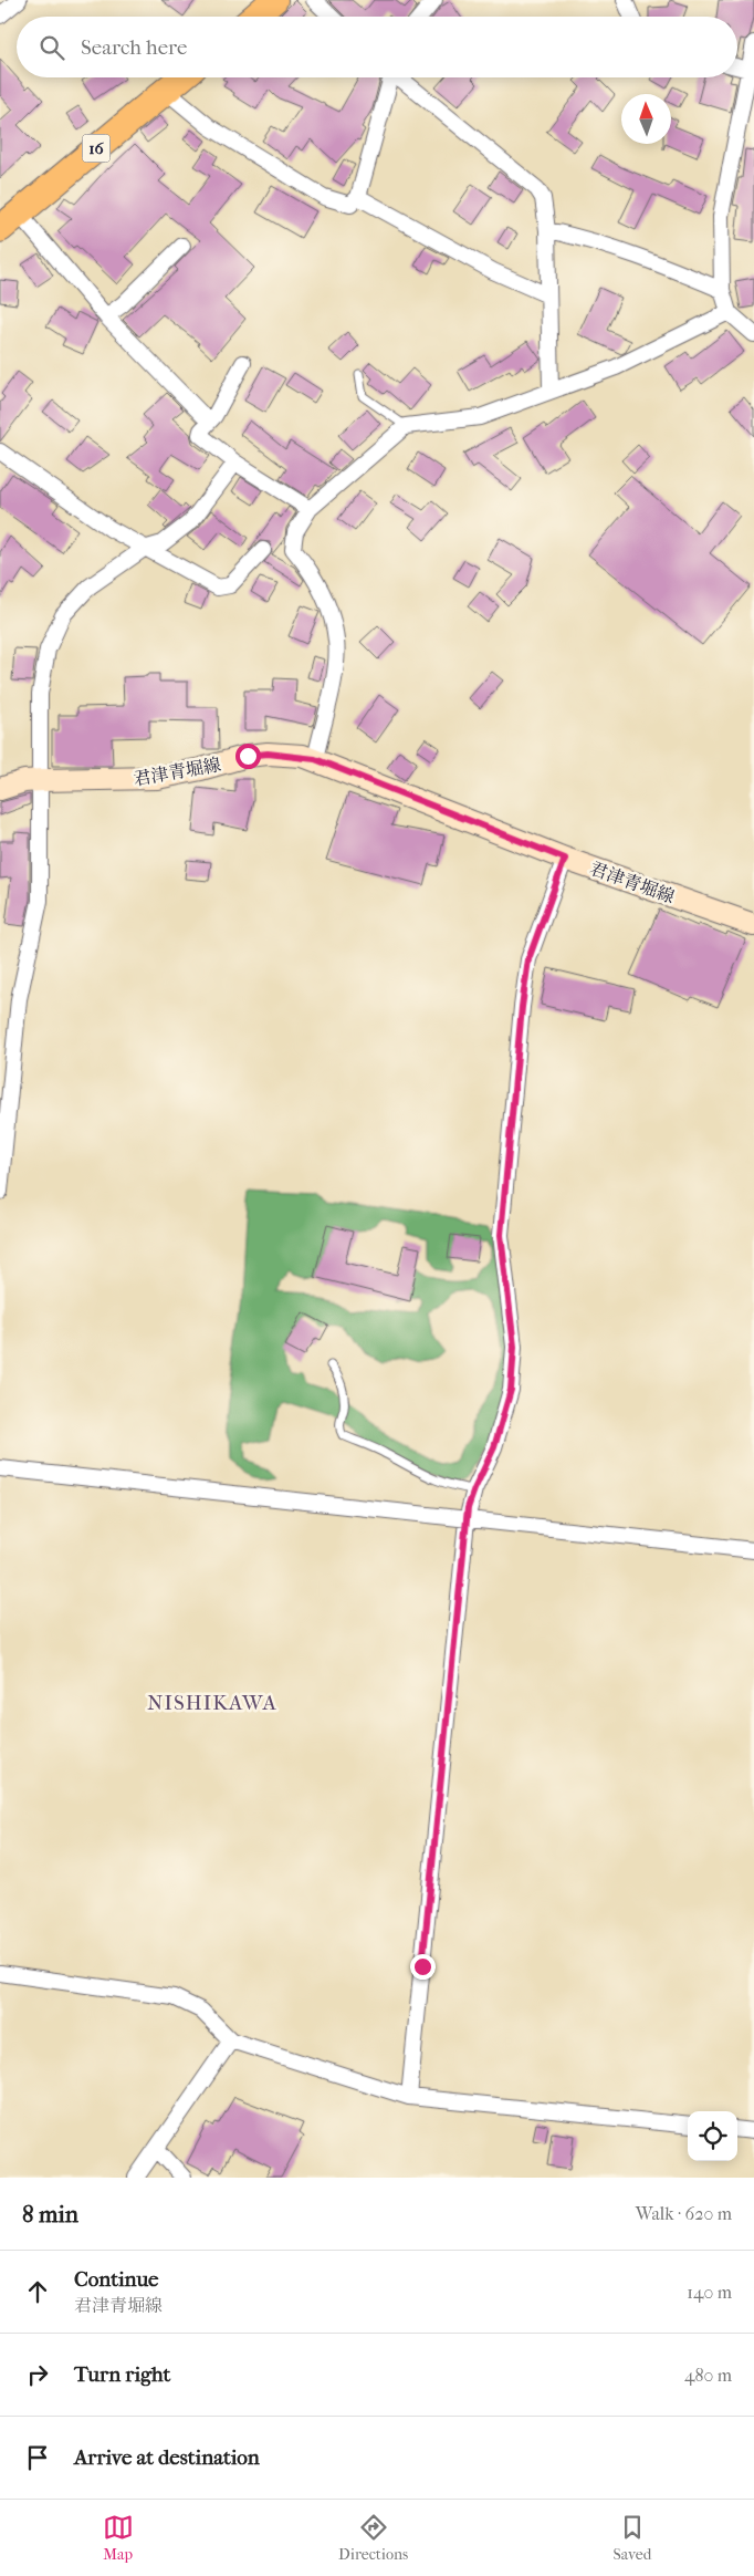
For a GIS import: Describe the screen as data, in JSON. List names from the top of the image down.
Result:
{
  "streets": {
    "highway": ["16"],
    "main road": ["君津青堀線"]
  },
  "districts": ["NISHIKAWA"],
  "north": "top",
  "page": {
    "search": "Search here",
    "heading": ["8 min", "Walk · 620 m"],
    "list": [
      ["Continue", "君津青堀線", "140 m"],
      ["Turn right", "480 m"],
      "Arrive at destination"
    ],
    "nav": ["Map", "Directions", "Saved"]
  }
}
